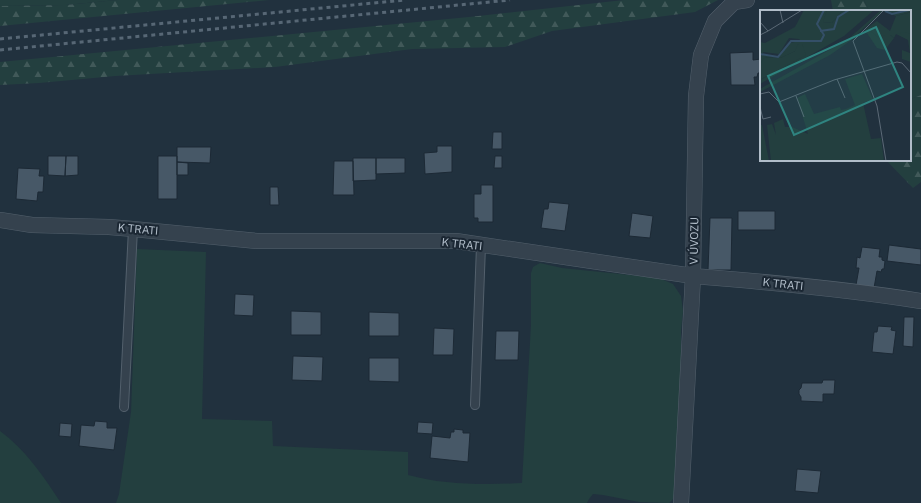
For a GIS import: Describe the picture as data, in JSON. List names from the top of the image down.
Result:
{
  "streets": {
    "street": ["K TRATI", "V ÚVOZU"]
  },
  "crossings": [
    ["K TRATI", "V ÚVOZU"]
  ]
}
